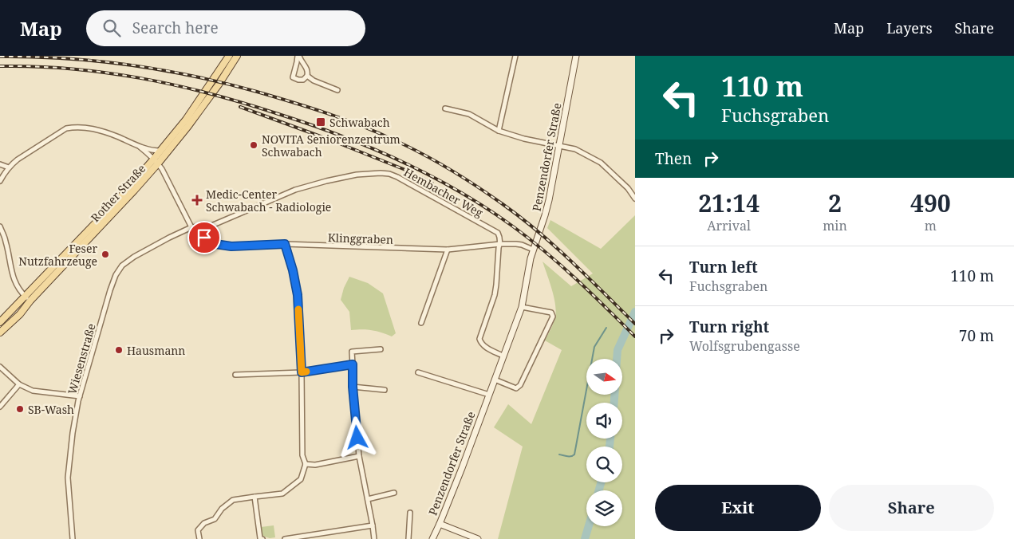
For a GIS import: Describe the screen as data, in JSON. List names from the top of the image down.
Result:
{
  "streets": {
    "main road": ["Penzendorfer Straße", "Rother Straße"],
    "street": ["Hembacher Weg", "Klinggraben", "Wiesenstraße"]
  },
  "crossings": [
    ["Penzendorfer Straße", "Klinggraben"],
    ["Hembacher Weg", "Klinggraben"],
    ["Hembacher Weg", "Wiesenstraße"],
    ["Klinggraben", "Wiesenstraße"]
  ],
  "places": {
    "transit": ["Schwabach"],
    "other": [
      "NOVITA Seniorenzentrum Schwabach",
      "Feser Nutzfahrzeuge",
      "Hausmann",
      "SB-Wash"
    ],
    "health": ["Medic-Center Schwabach - Radiologie"]
  },
  "north": "right",
  "page": {
    "header": "Map",
    "search": "Search here",
    "nav": ["Map", "Layers", "Share"],
    "turn": ["110 m", "Fuchsgraben"],
    "then": "Then",
    "eta": [
      "21:14",
      "Arrival",
      "2",
      "min",
      "490",
      "m"
    ],
    "list": [
      {
        "name": "Turn left",
        "note": "Fuchsgraben",
        "value": "110 m"
      },
      {
        "name": "Turn right",
        "note": "Wolfsgrubengasse",
        "value": "70 m"
      }
    ],
    "buttons": ["Exit", "Share"]
  }
}
